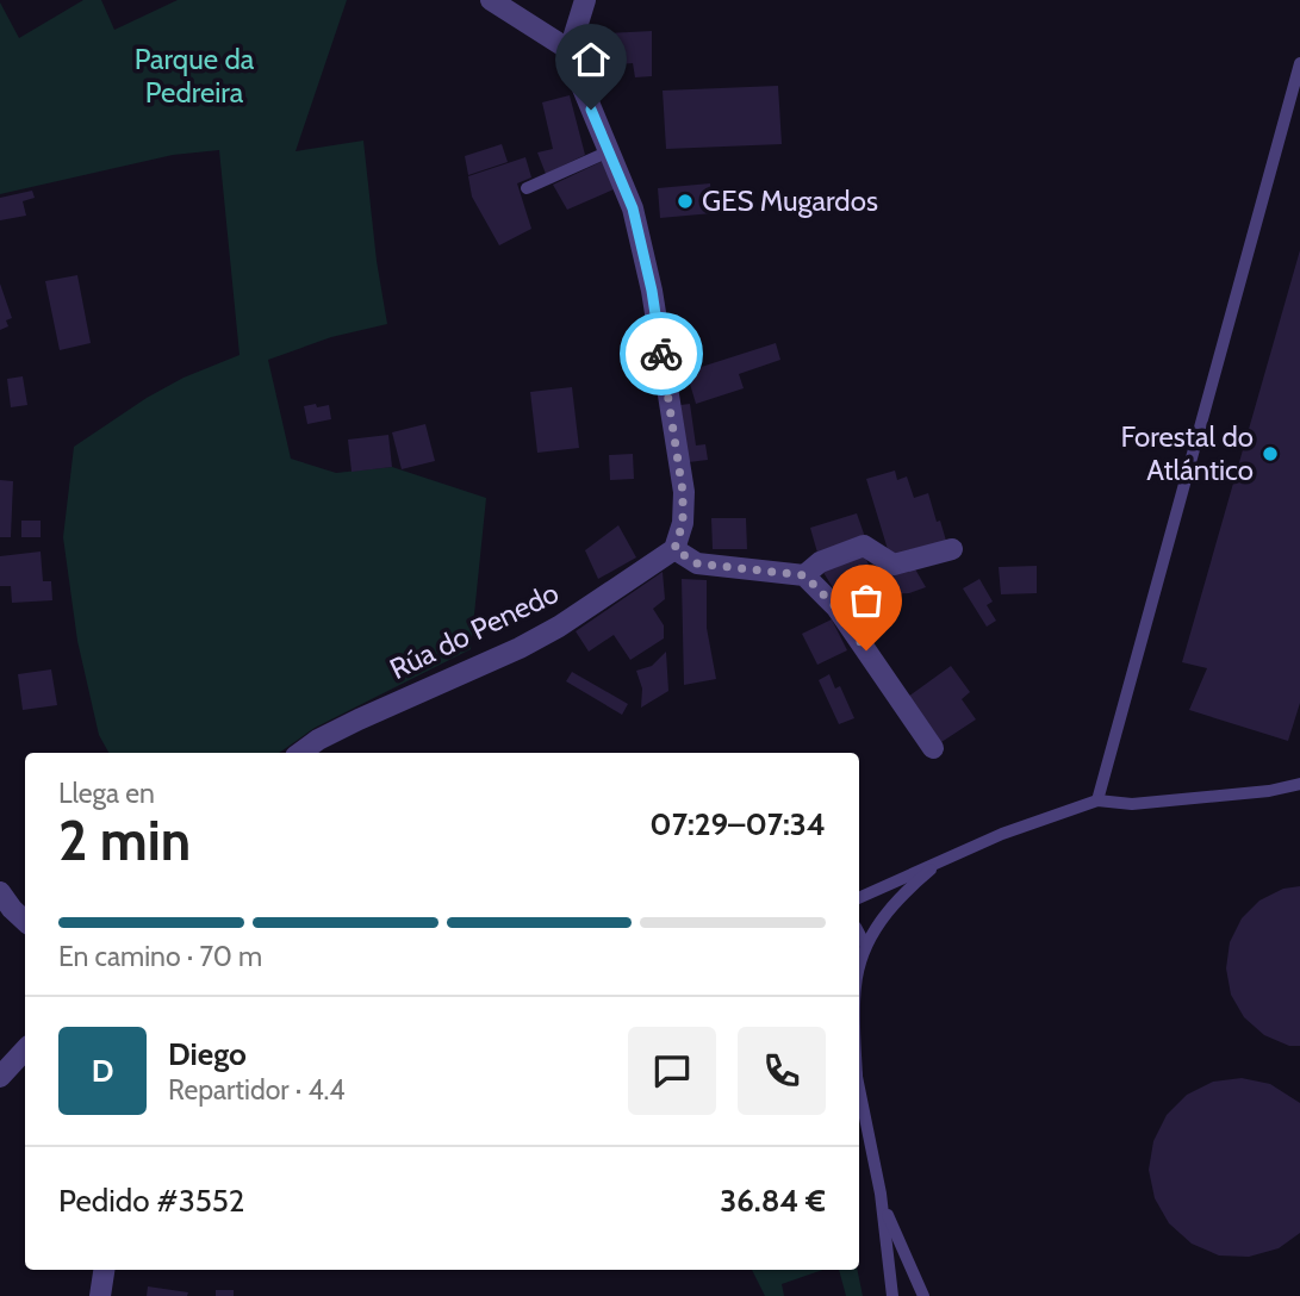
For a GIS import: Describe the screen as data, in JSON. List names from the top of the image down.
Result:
{
  "streets": {
    "street": ["Rúa do Penedo"]
  },
  "parks": ["Parque da Pedreira"],
  "places": ["GES Mugardos", "Forestal do Atlántico"],
  "page": {
    "heading": ["2 min", "Llega en", "07:29–07:34"],
    "panel": [
      "Diego",
      "Repartidor · 4.4",
      "Pedido #3552",
      "36.84 €"
    ],
    "bar": "En camino · 70 m",
    "round": "D"
  }
}
